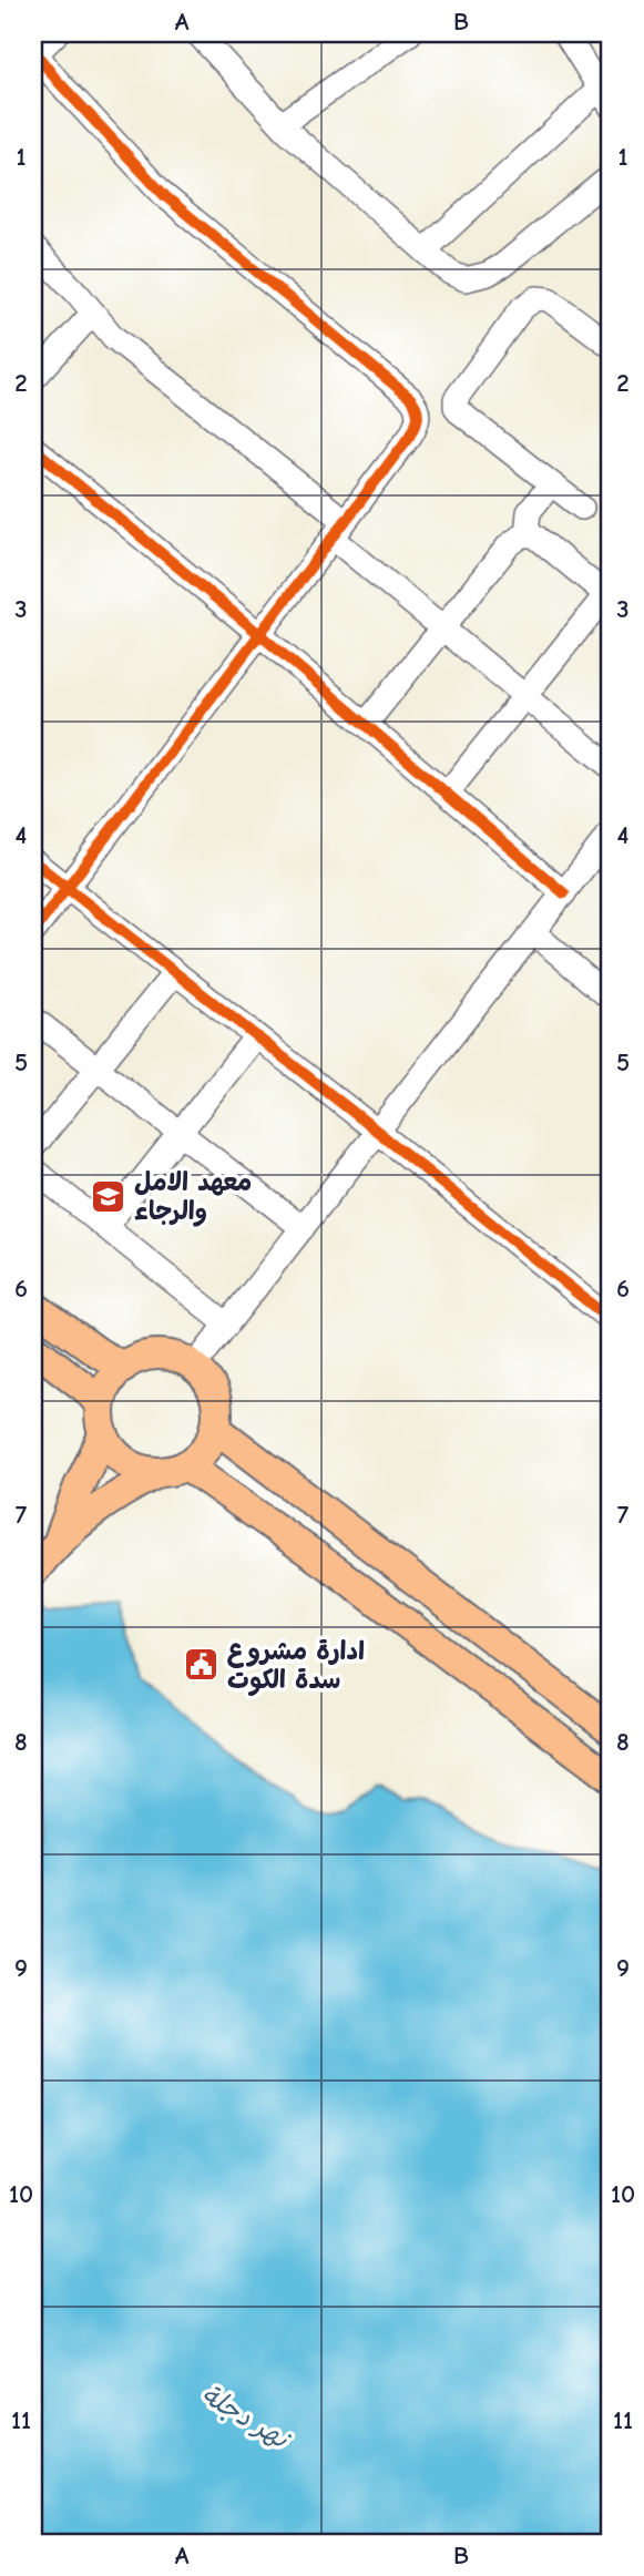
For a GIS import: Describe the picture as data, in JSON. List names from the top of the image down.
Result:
{
  "water": ["نهر دجلة"],
  "places": {
    "school or university": ["معهد الامل والرجاء"],
    "public building": ["ادارة مشروع سدة الكوت"]
  },
  "grid": {
    "columns": ["A", "B"],
    "rows": [
      "1",
      "2",
      "3",
      "4",
      "5",
      "6",
      "7",
      "8",
      "9",
      "10",
      "11"
    ]
  }
}
